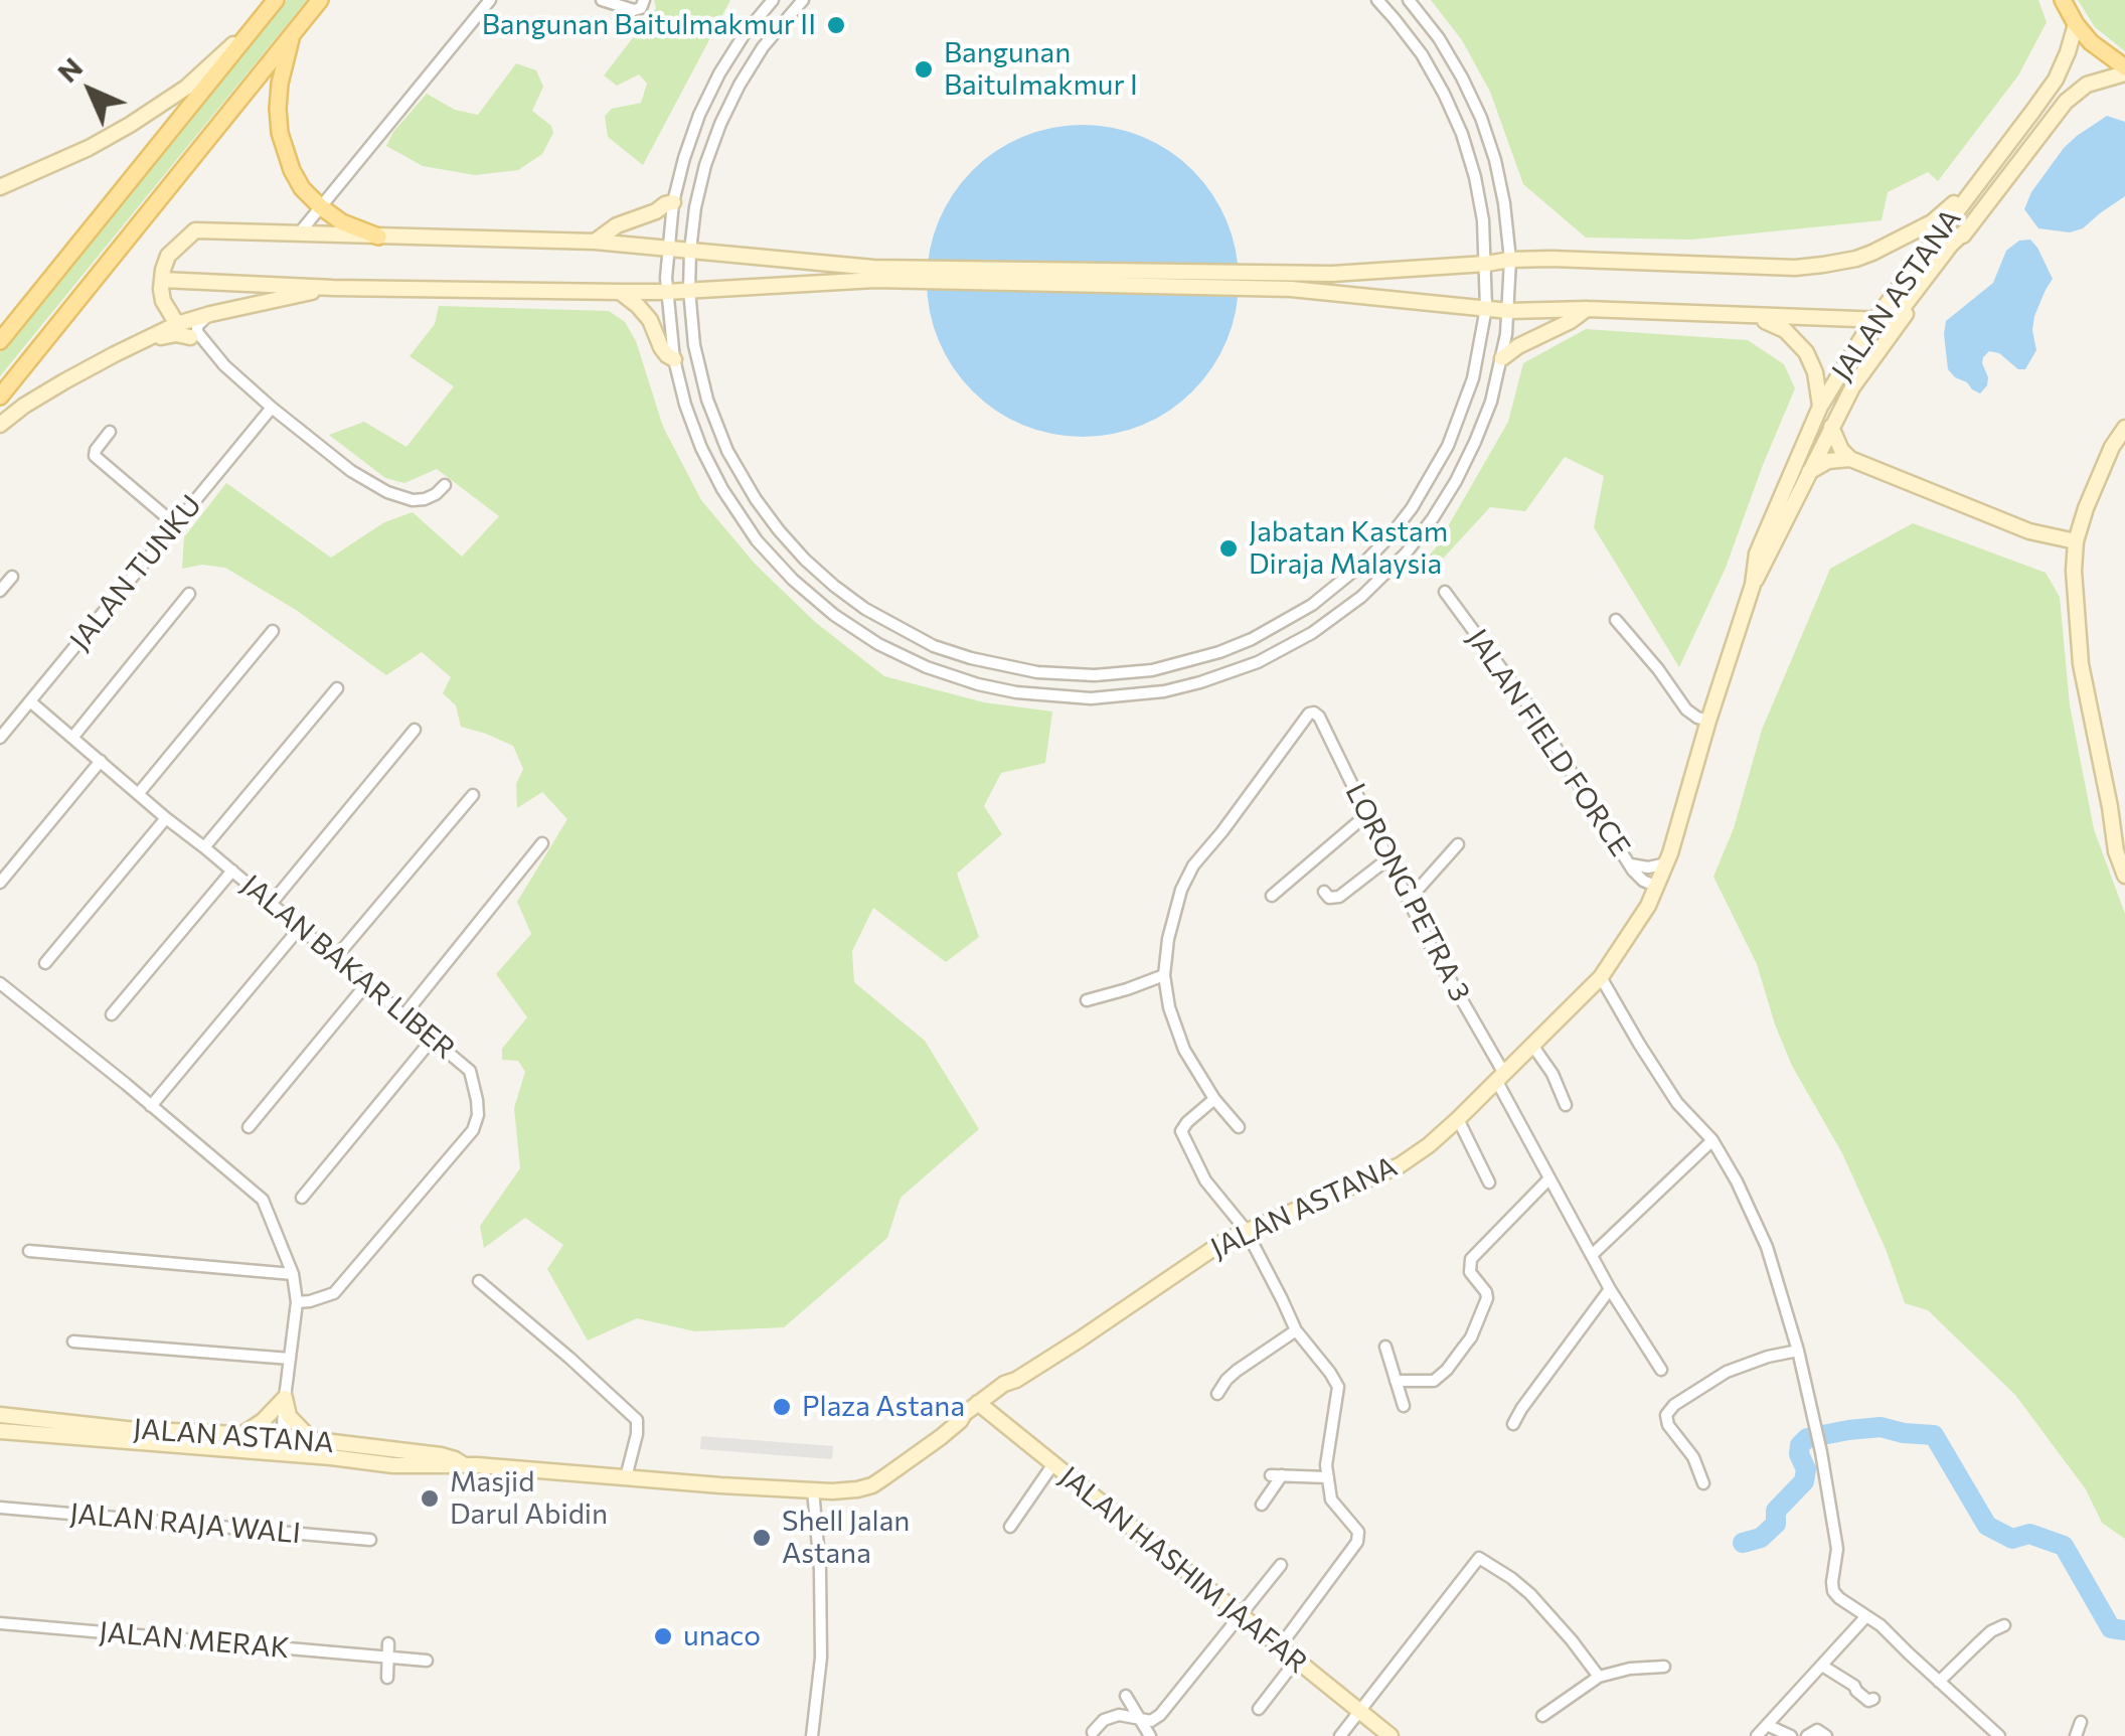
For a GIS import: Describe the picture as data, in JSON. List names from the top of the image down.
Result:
{
  "streets": {
    "street": [
      "JALAN ASTANA",
      "JALAN TUNKU",
      "JALAN FIELD FORCE",
      "LORONG PETRA 3",
      "JALAN BAKAR LIBER",
      "JALAN RAJA WALI",
      "JALAN HASHIM JAAFAR",
      "JALAN MERAK"
    ]
  },
  "crossings": [
    ["JALAN ASTANA", "JALAN FIELD FORCE"],
    ["JALAN ASTANA", "LORONG PETRA 3"],
    ["JALAN ASTANA", "JALAN HASHIM JAAFAR"],
    ["JALAN TUNKU", "JALAN BAKAR LIBER"]
  ],
  "places": [
    "Bangunan Baitulmakmur II",
    "Bangunan Baitulmakmur I",
    "Jabatan Kastam Diraja Malaysia",
    "Plaza Astana",
    "Masjid Darul Abidin",
    "Shell Jalan Astana",
    "unaco"
  ],
  "north": "top left"
}
